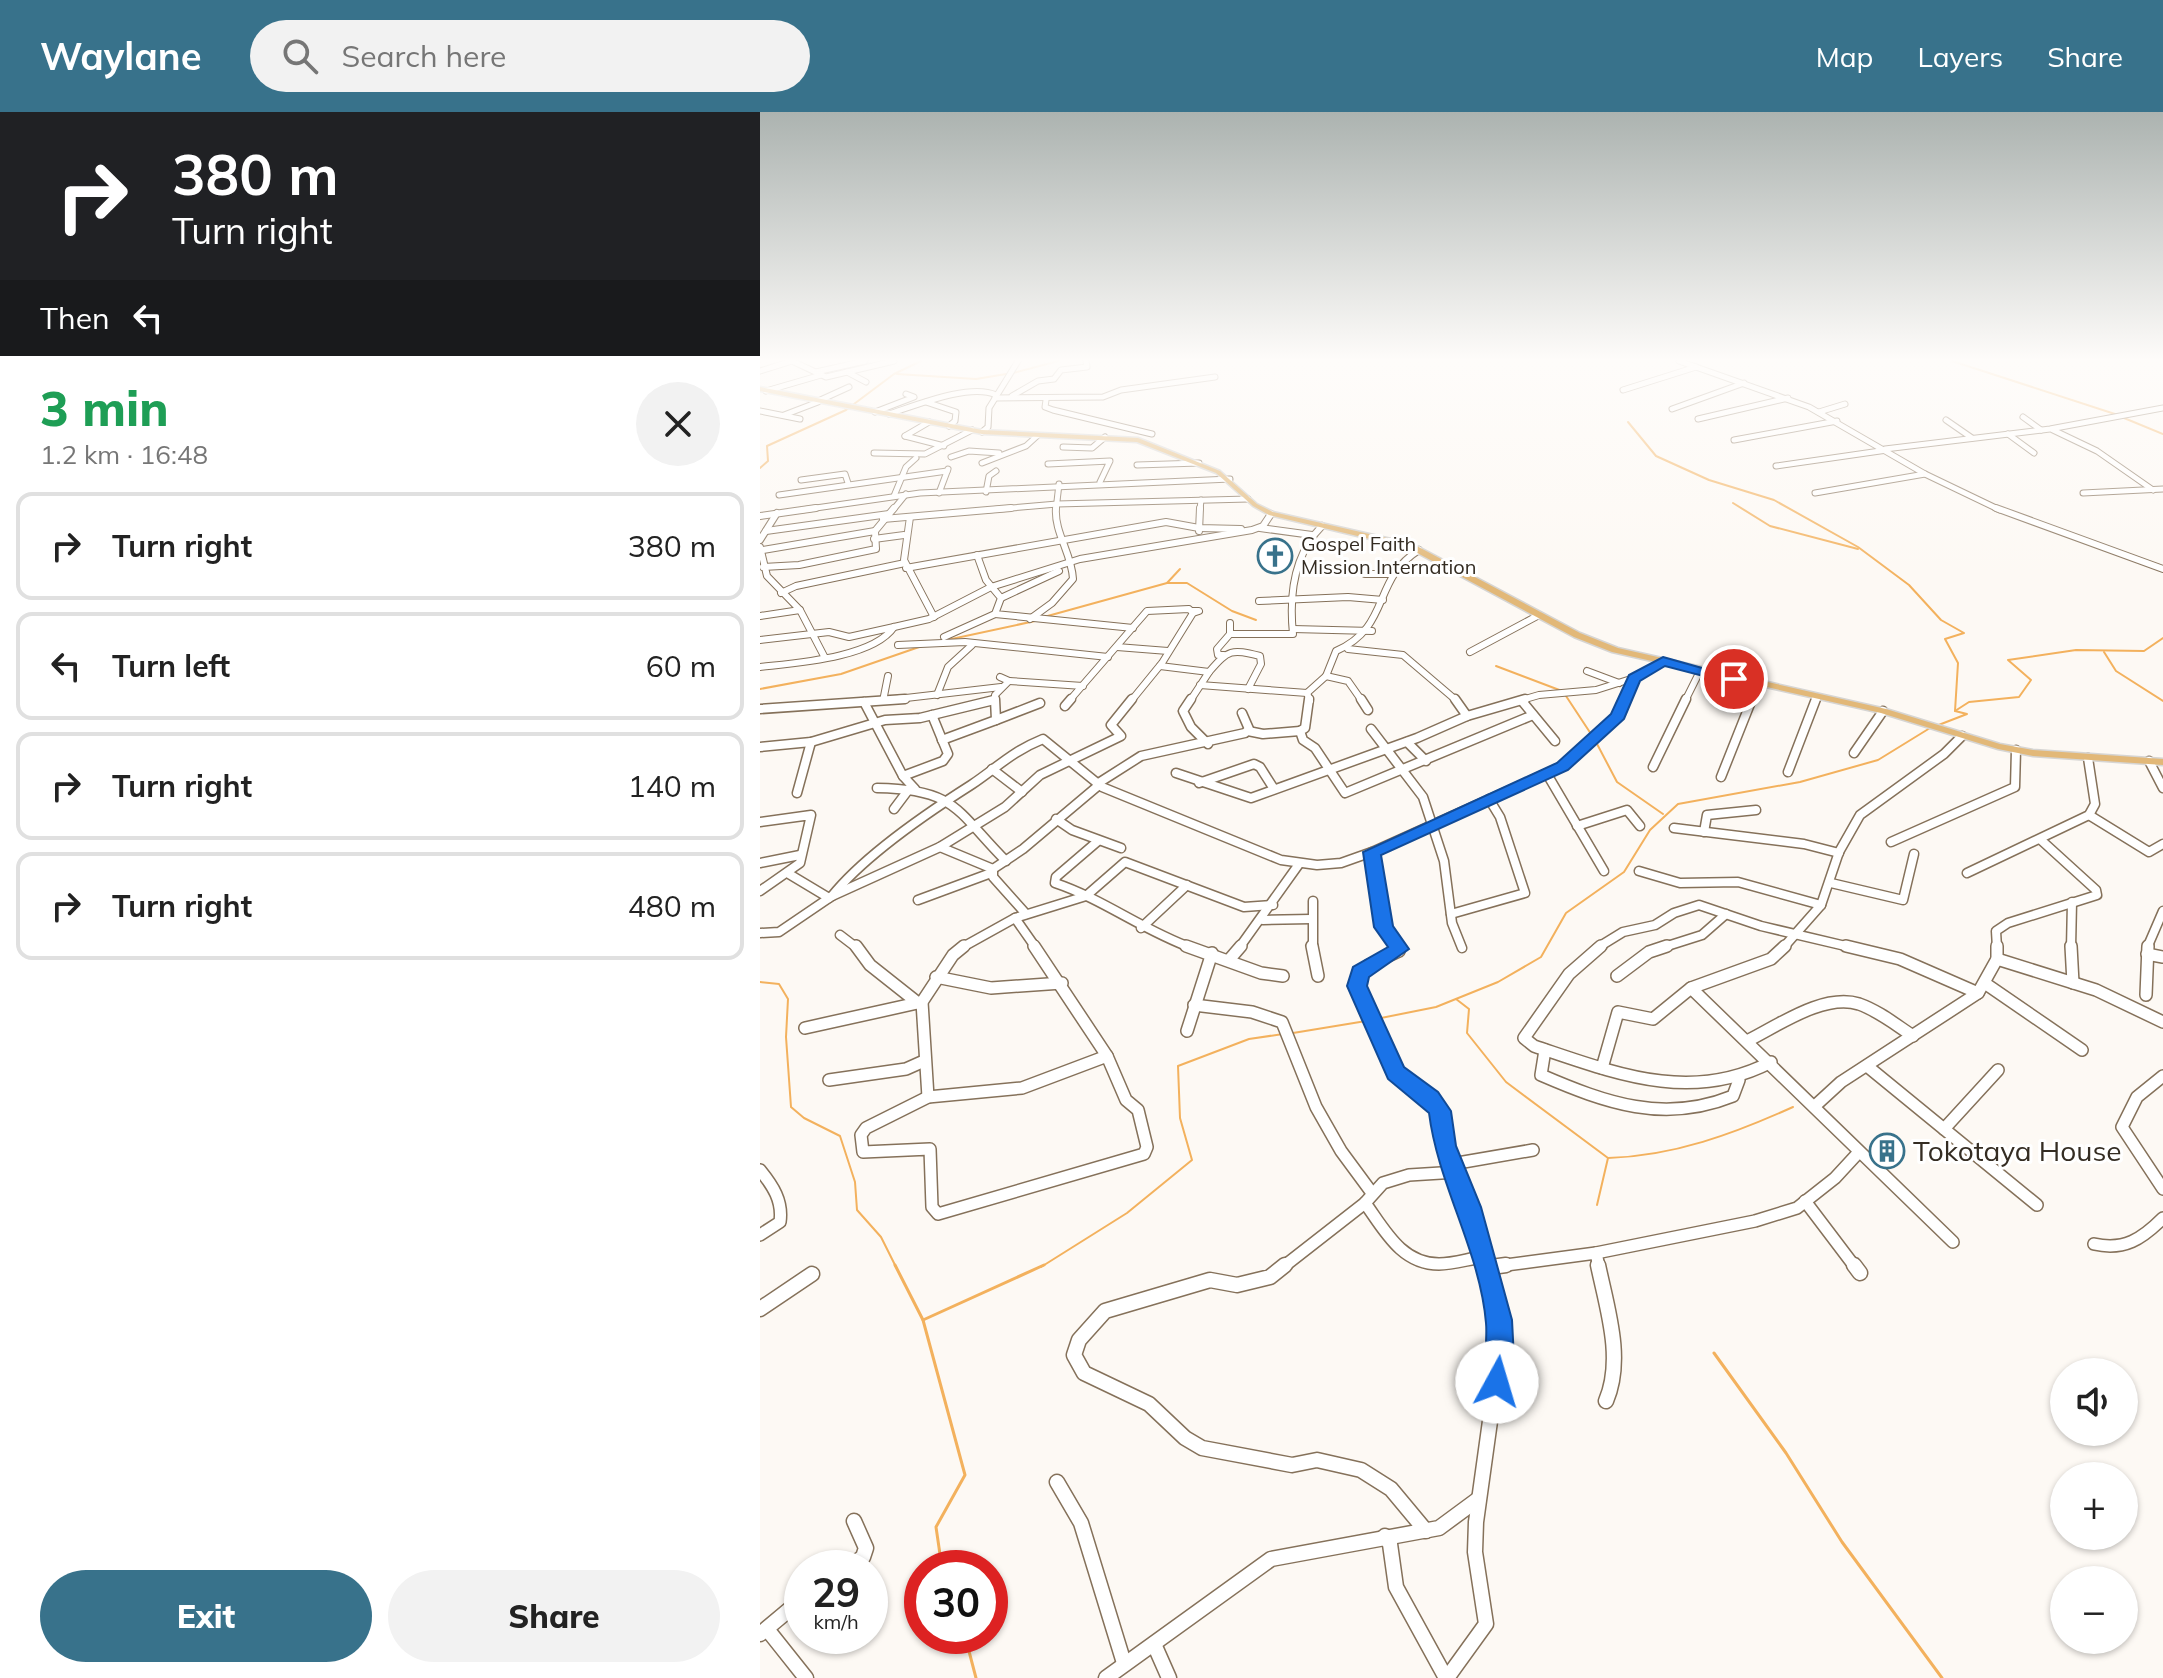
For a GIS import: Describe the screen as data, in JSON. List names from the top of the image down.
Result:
{
  "places": {
    "church": ["Gospel Faith Mission Internation"],
    "building": ["Tokotaya House"]
  },
  "page": {
    "header": "Waylane",
    "search": "Search here",
    "nav": ["Map", "Layers", "Share"],
    "turn": ["380 m", "Turn right"],
    "then": "Then",
    "heading": ["3 min", "1.2 km · 16:48"],
    "list": [
      {
        "name": "Turn right",
        "value": "380 m"
      },
      {
        "name": "Turn left",
        "value": "60 m"
      },
      {
        "name": "Turn right",
        "value": "140 m"
      },
      {
        "name": "Turn right",
        "value": "480 m"
      }
    ],
    "map_buttons": ["+", "−"],
    "speed": "29 km/h",
    "limit": "30",
    "buttons": ["Exit", "Share"]
  }
}
